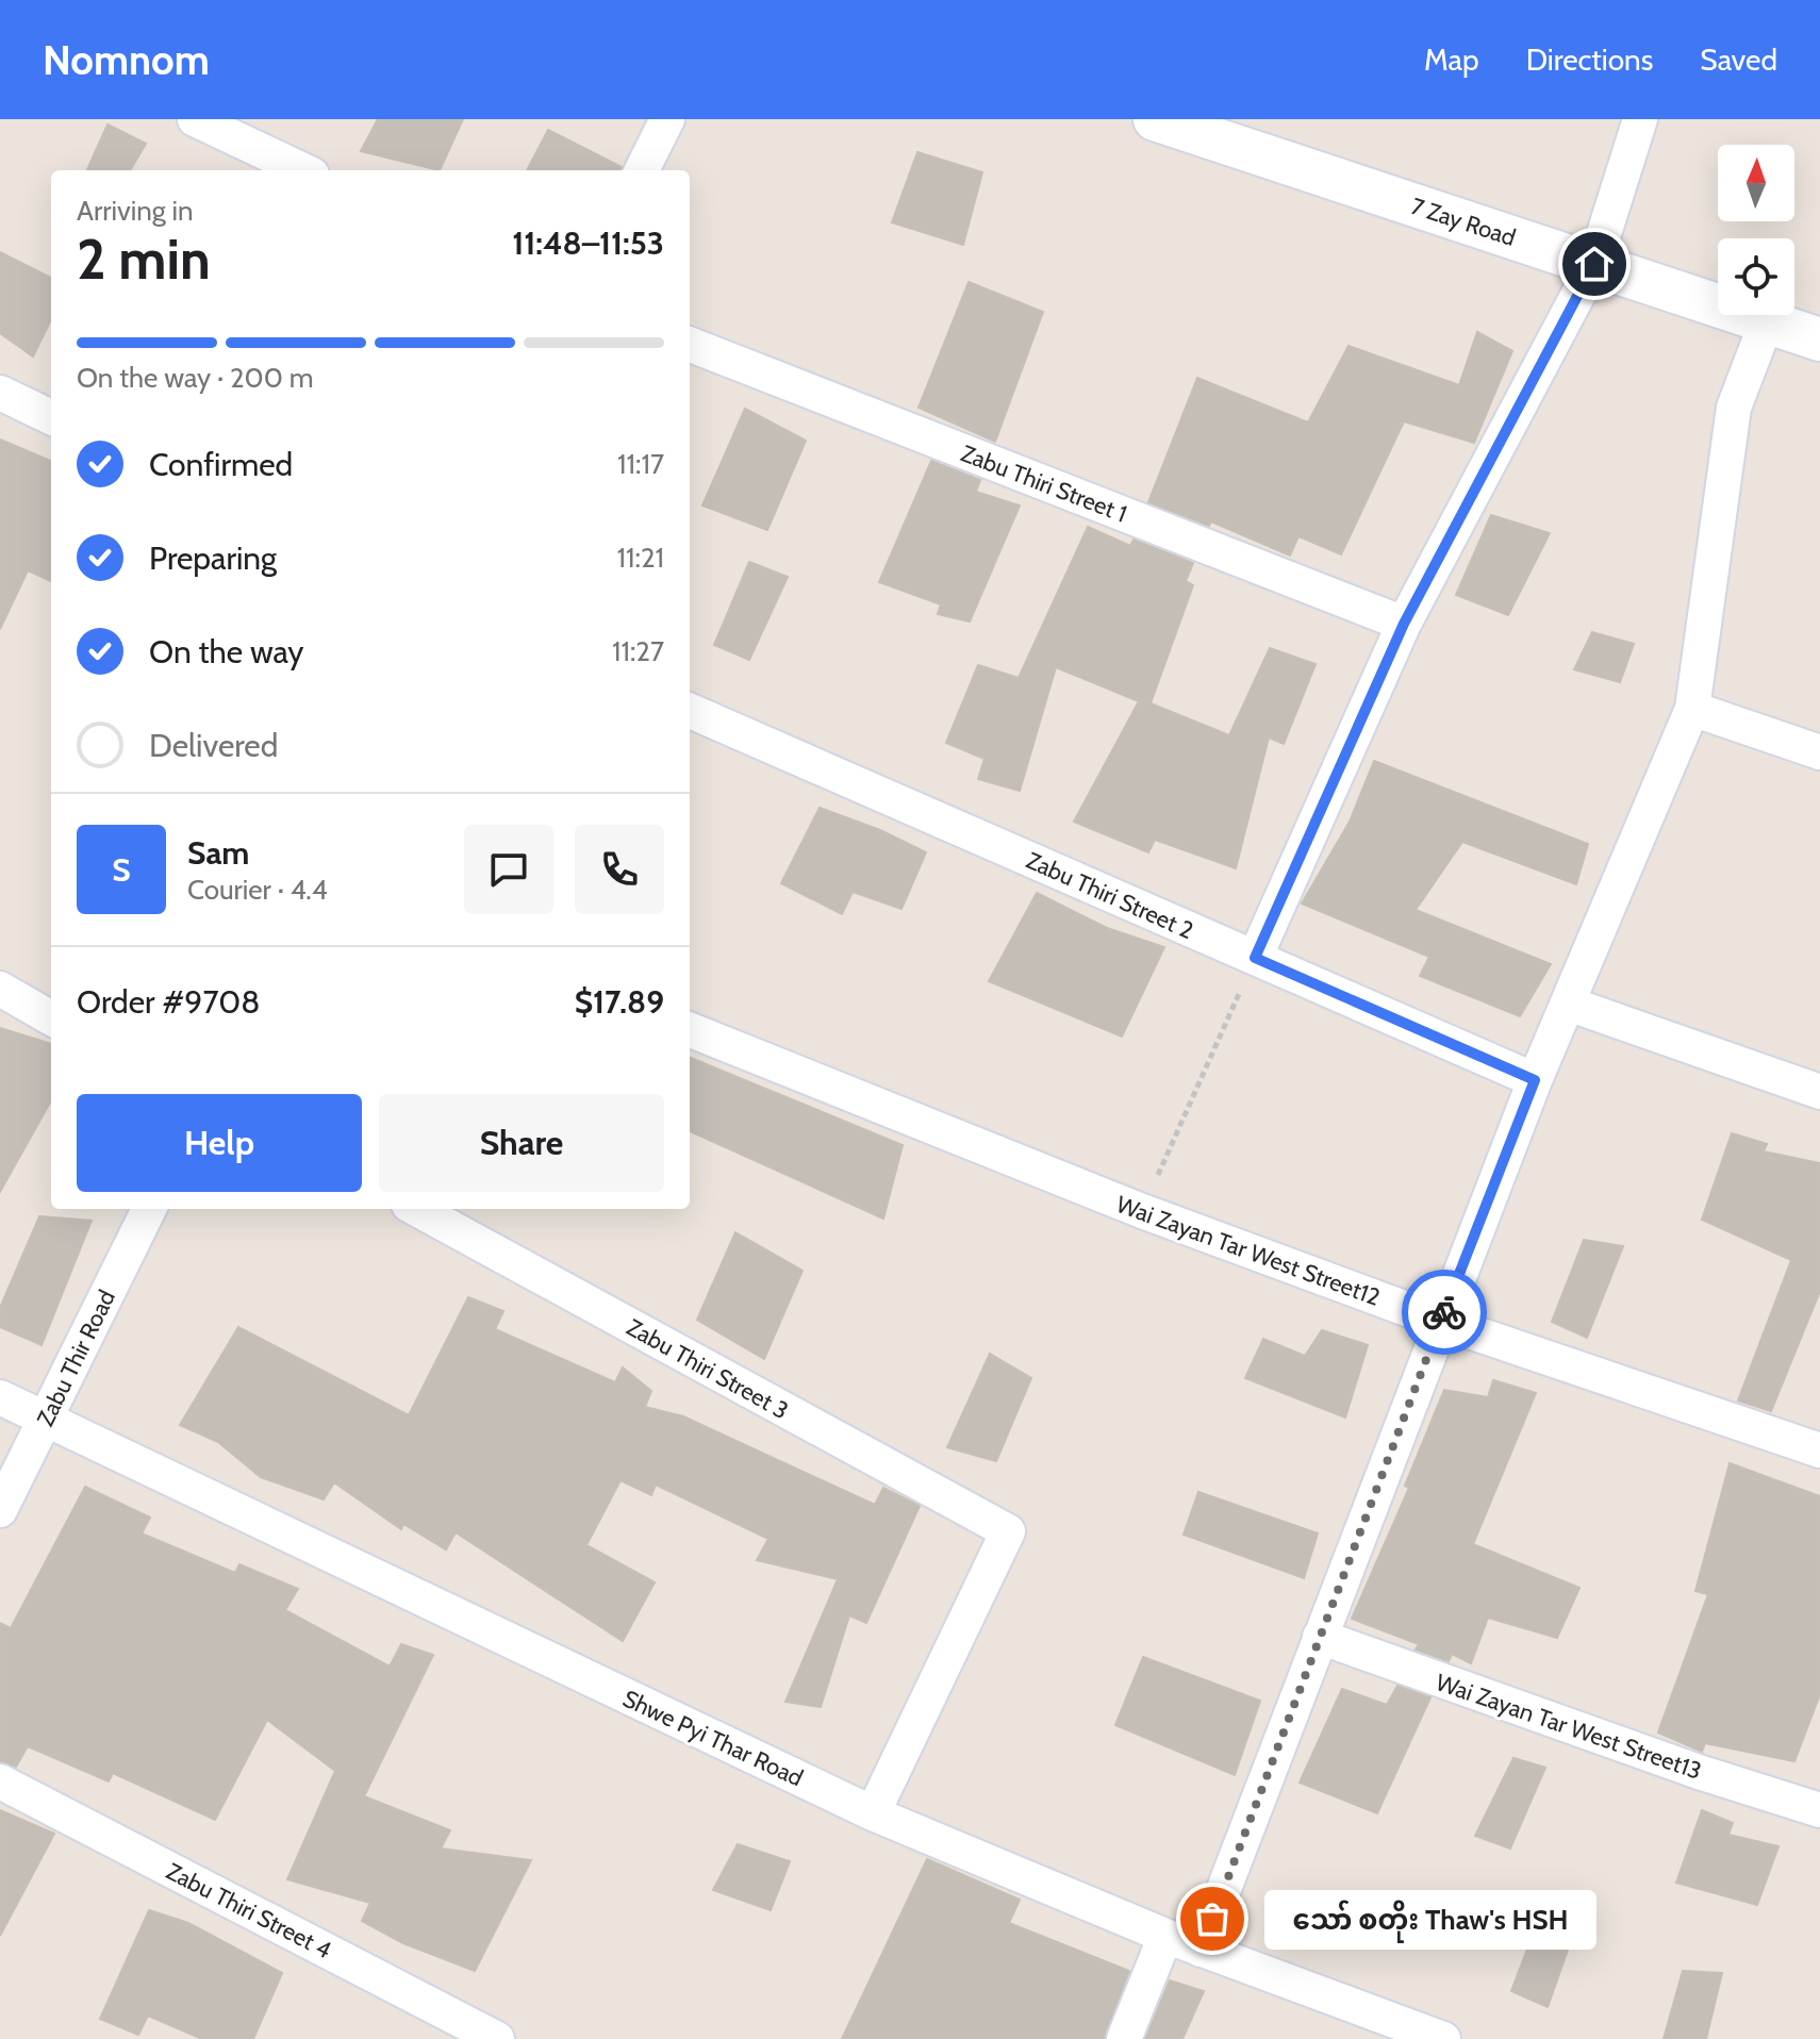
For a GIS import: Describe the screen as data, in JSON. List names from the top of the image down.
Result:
{
  "streets": {
    "street": [
      "7 Zay Road",
      "Zabu Thiri Street 1",
      "Zabu Thiri Street 2",
      "Wai Zayan Tar West Street12",
      "Zabu Thir Road",
      "Zabu Thiri Street 3",
      "Wai Zayan Tar West Street13",
      "Shwe Pyi Thar Road",
      "Zabu Thiri Street 4"
    ]
  },
  "crossings": [
    ["Zabu Thir Road", "Shwe Pyi Thar Road"],
    ["Zabu Thiri Street 3", "Shwe Pyi Thar Road"]
  ],
  "places": ["သော် စတိုး Thaw's HSH"],
  "north": "top",
  "page": {
    "header": "Nomnom",
    "nav": ["Map", "Directions", "Saved"],
    "heading": ["2 min", "Arriving in", "11:48–11:53"],
    "panel": [
      "Sam",
      "Courier · 4.4",
      "Order #9708",
      "$17.89"
    ],
    "bar": "On the way · 200 m",
    "list": [
      ["Confirmed", "11:17"],
      ["Preparing", "11:21"],
      ["On the way", "11:27"],
      "Delivered"
    ],
    "round": "S",
    "buttons": ["Help", "Share"],
    "bubble": "သော် စတိုး Thaw's HSH"
  }
}
